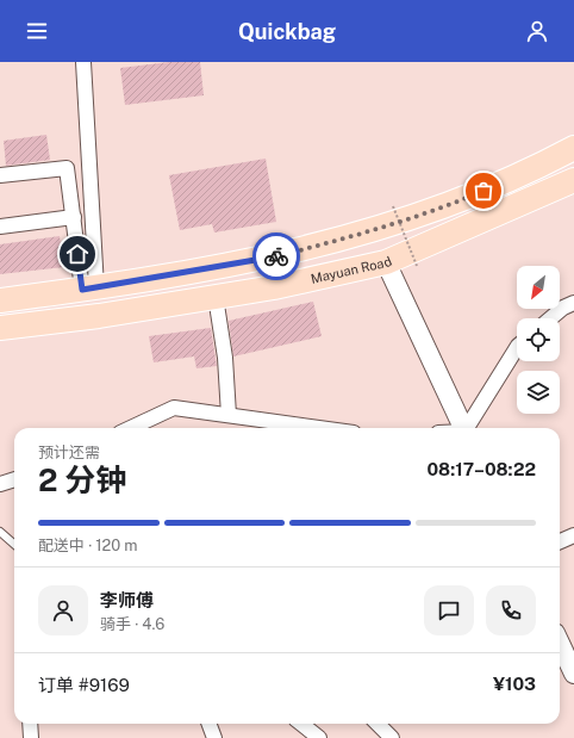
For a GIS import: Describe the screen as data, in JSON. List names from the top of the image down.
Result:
{
  "streets": {
    "main road": ["Mayuan Road"]
  },
  "north": "bottom left",
  "page": {
    "header": "Quickbag",
    "heading": ["2 分钟", "预计还需", "08:17–08:22"],
    "panel": [
      "李师傅",
      "骑手 · 4.6",
      "订单 #9169",
      "¥103"
    ],
    "bar": "配送中 · 120 m"
  }
}
